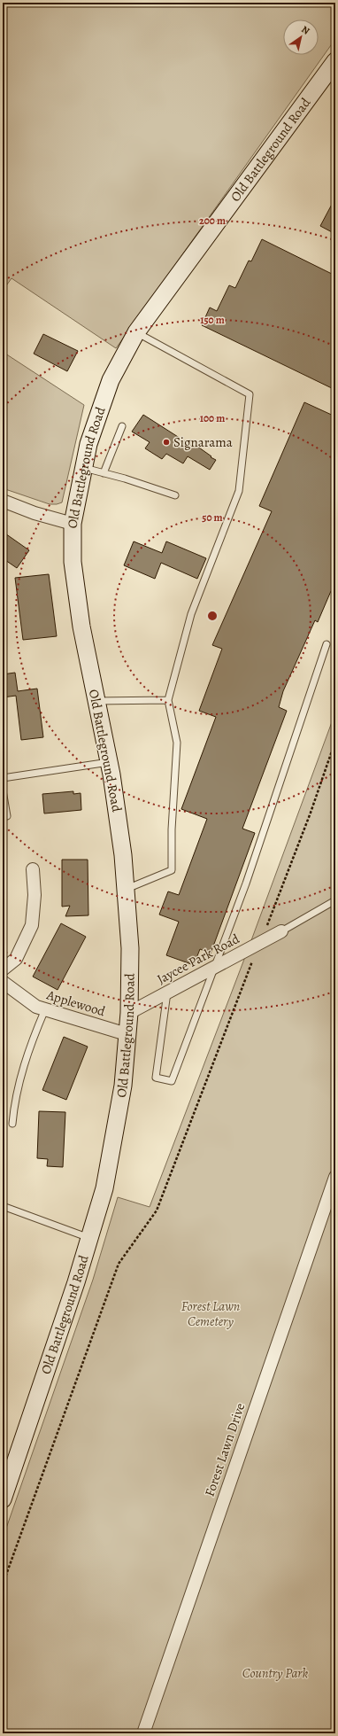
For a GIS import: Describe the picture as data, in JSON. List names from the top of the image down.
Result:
{
  "streets": {
    "street": [
      "Old Battleground Road",
      "Jaycee Park Road",
      "Applewood",
      "Forest Lawn Drive"
    ]
  },
  "crossings": [
    ["Old Battleground Road", "Jaycee Park Road"],
    ["Old Battleground Road", "Applewood"]
  ],
  "parks": ["Forest Lawn Cemetery", "Country Park"],
  "places": ["Signarama"],
  "north": "top right",
  "rings": [
    "200 m",
    "150 m",
    "100 m",
    "50 m"
  ]
}
